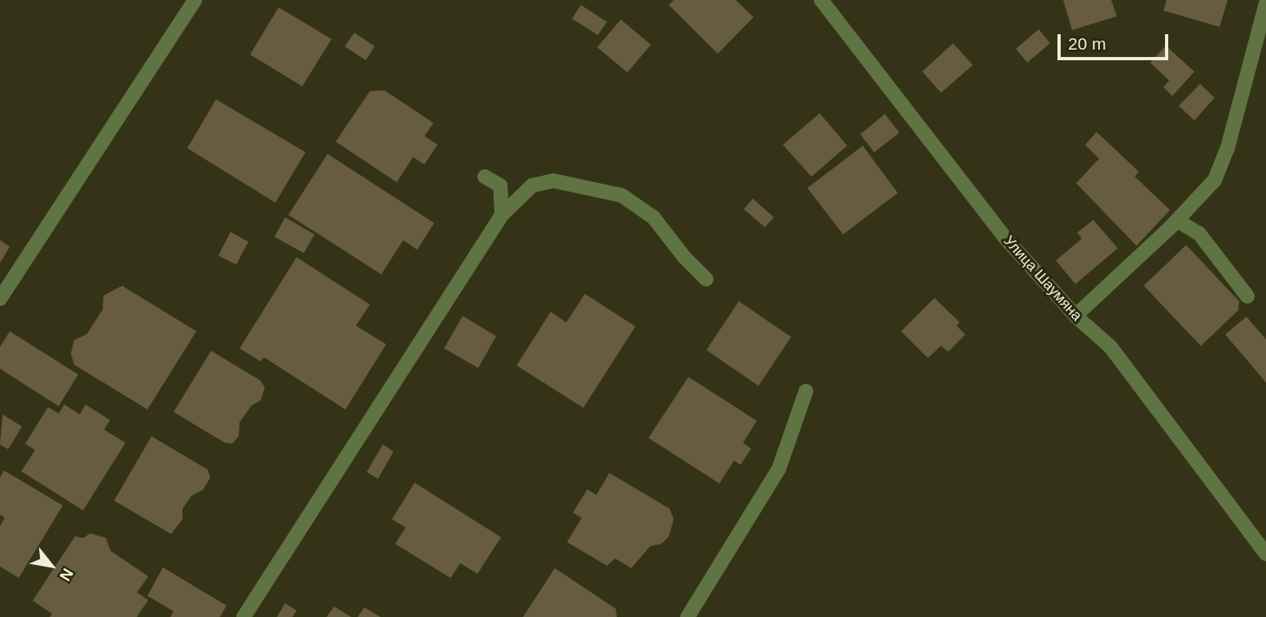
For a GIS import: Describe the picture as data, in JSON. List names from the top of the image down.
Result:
{
  "streets": {
    "street": ["Улица Шаумяна"]
  },
  "scale_bar": "20 m",
  "north": "bottom right"
}
